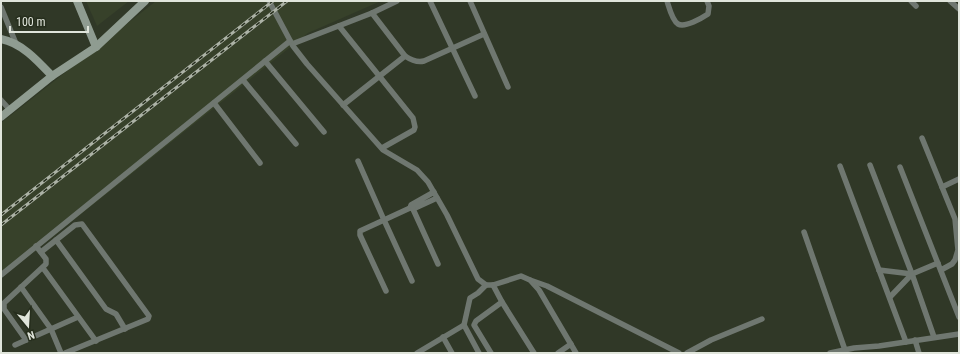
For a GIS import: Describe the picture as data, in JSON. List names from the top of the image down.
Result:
{
  "scale_bar": "100 m",
  "north": "bottom"
}
